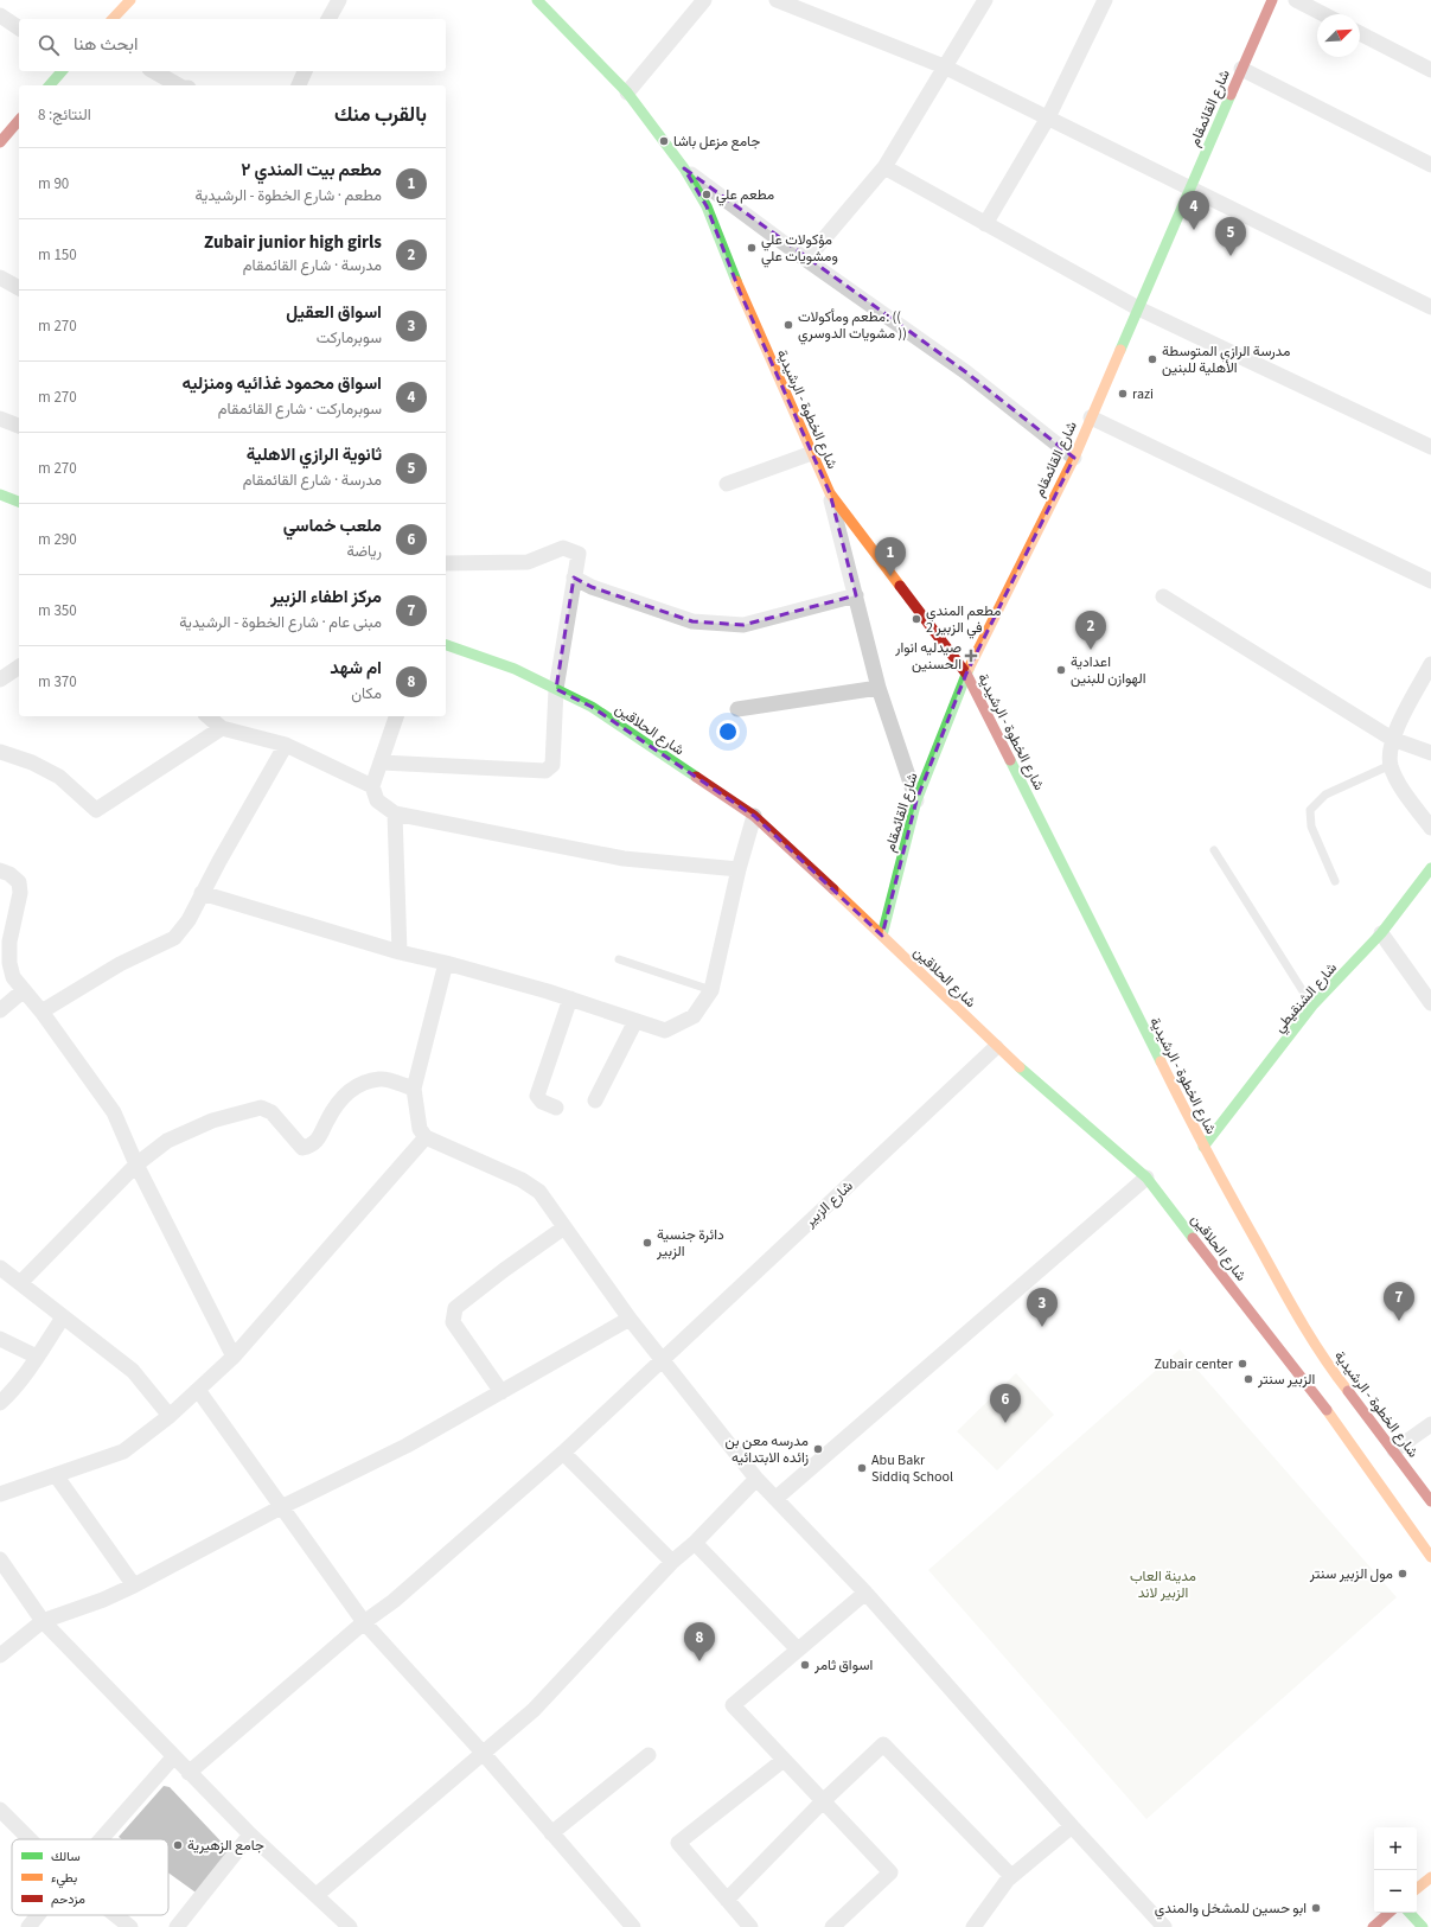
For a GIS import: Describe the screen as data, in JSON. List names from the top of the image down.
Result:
{
  "streets": {
    "main road": [
      "شارع القائمقام",
      "شارع الخطوة - الرشيدية",
      "شارع الحلاقين",
      "شارع الشنقيطي"
    ],
    "street": ["شارع الزبير"]
  },
  "crossings": [
    ["شارع القائمقام", "شارع الخطوة - الرشيدية"],
    ["شارع القائمقام", "شارع الحلاقين"],
    ["شارع الخطوة - الرشيدية", "شارع الشنقيطي"],
    ["شارع الحلاقين", "شارع الزبير"]
  ],
  "parks": ["مدينة العاب الزبير لاند"],
  "places": {
    "other": [
      "جامع مزعل باشا",
      "مطعم علي",
      "مؤكولات علي ومشويات علي",
      "مطعم ومأكولات: (( مشويات الدوسري ))",
      "مدرسة الرازي المتوسطة الأهلية للبنين",
      "razi",
      "مطعم المندي 2 في الزبير",
      "اعدادية الهوازن للبنين",
      "دائرة جنسية الزبير",
      "Zubair center",
      "الزبير سنتر",
      "مدرسه معن بن زائده الابتدائيه",
      "Abu Bakr Siddiq School",
      "مول الزبير سنتر",
      "اسواق ثامر",
      "جامع الزهيرية",
      "ابو حسين للمشخل والمندي"
    ],
    "health": ["صيدليه انوار الحسنين"]
  },
  "legend": ["سالك", "بطيء", "مزدحم"],
  "north": "top right",
  "page": {
    "search": "ابحث هنا",
    "heading": ["بالقرب منك", "النتائج: 8"],
    "list": [
      {
        "mark": "1",
        "name": "مطعم بيت المندي ٢",
        "note": "مطعم · شارع الخطوة - الرشيدية",
        "value": "90 m"
      },
      {
        "mark": "2",
        "name": "Zubair junior high girls",
        "note": "مدرسة · شارع القائمقام",
        "value": "150 m"
      },
      {
        "mark": "3",
        "name": "اسواق العقيل",
        "note": "سوبرماركت",
        "value": "270 m"
      },
      {
        "mark": "4",
        "name": "اسواق محمود غذائيه ومنزليه",
        "note": "سوبرماركت · شارع القائمقام",
        "value": "270 m"
      },
      {
        "mark": "5",
        "name": "ثانوية الرازي الاهلية",
        "note": "مدرسة · شارع القائمقام",
        "value": "270 m"
      },
      {
        "mark": "6",
        "name": "ملعب خماسي",
        "note": "رياضة",
        "value": "290 m"
      },
      {
        "mark": "7",
        "name": "مركز اطفاء الزبير",
        "note": "مبنى عام · شارع الخطوة - الرشيدية",
        "value": "350 m"
      },
      {
        "mark": "8",
        "name": "ام شهد",
        "note": "مكان",
        "value": "370 m"
      }
    ],
    "pins": [
      "4",
      "5",
      "1",
      "2",
      "7",
      "3",
      "6",
      "8"
    ],
    "map_buttons": ["+", "−"]
  }
}
